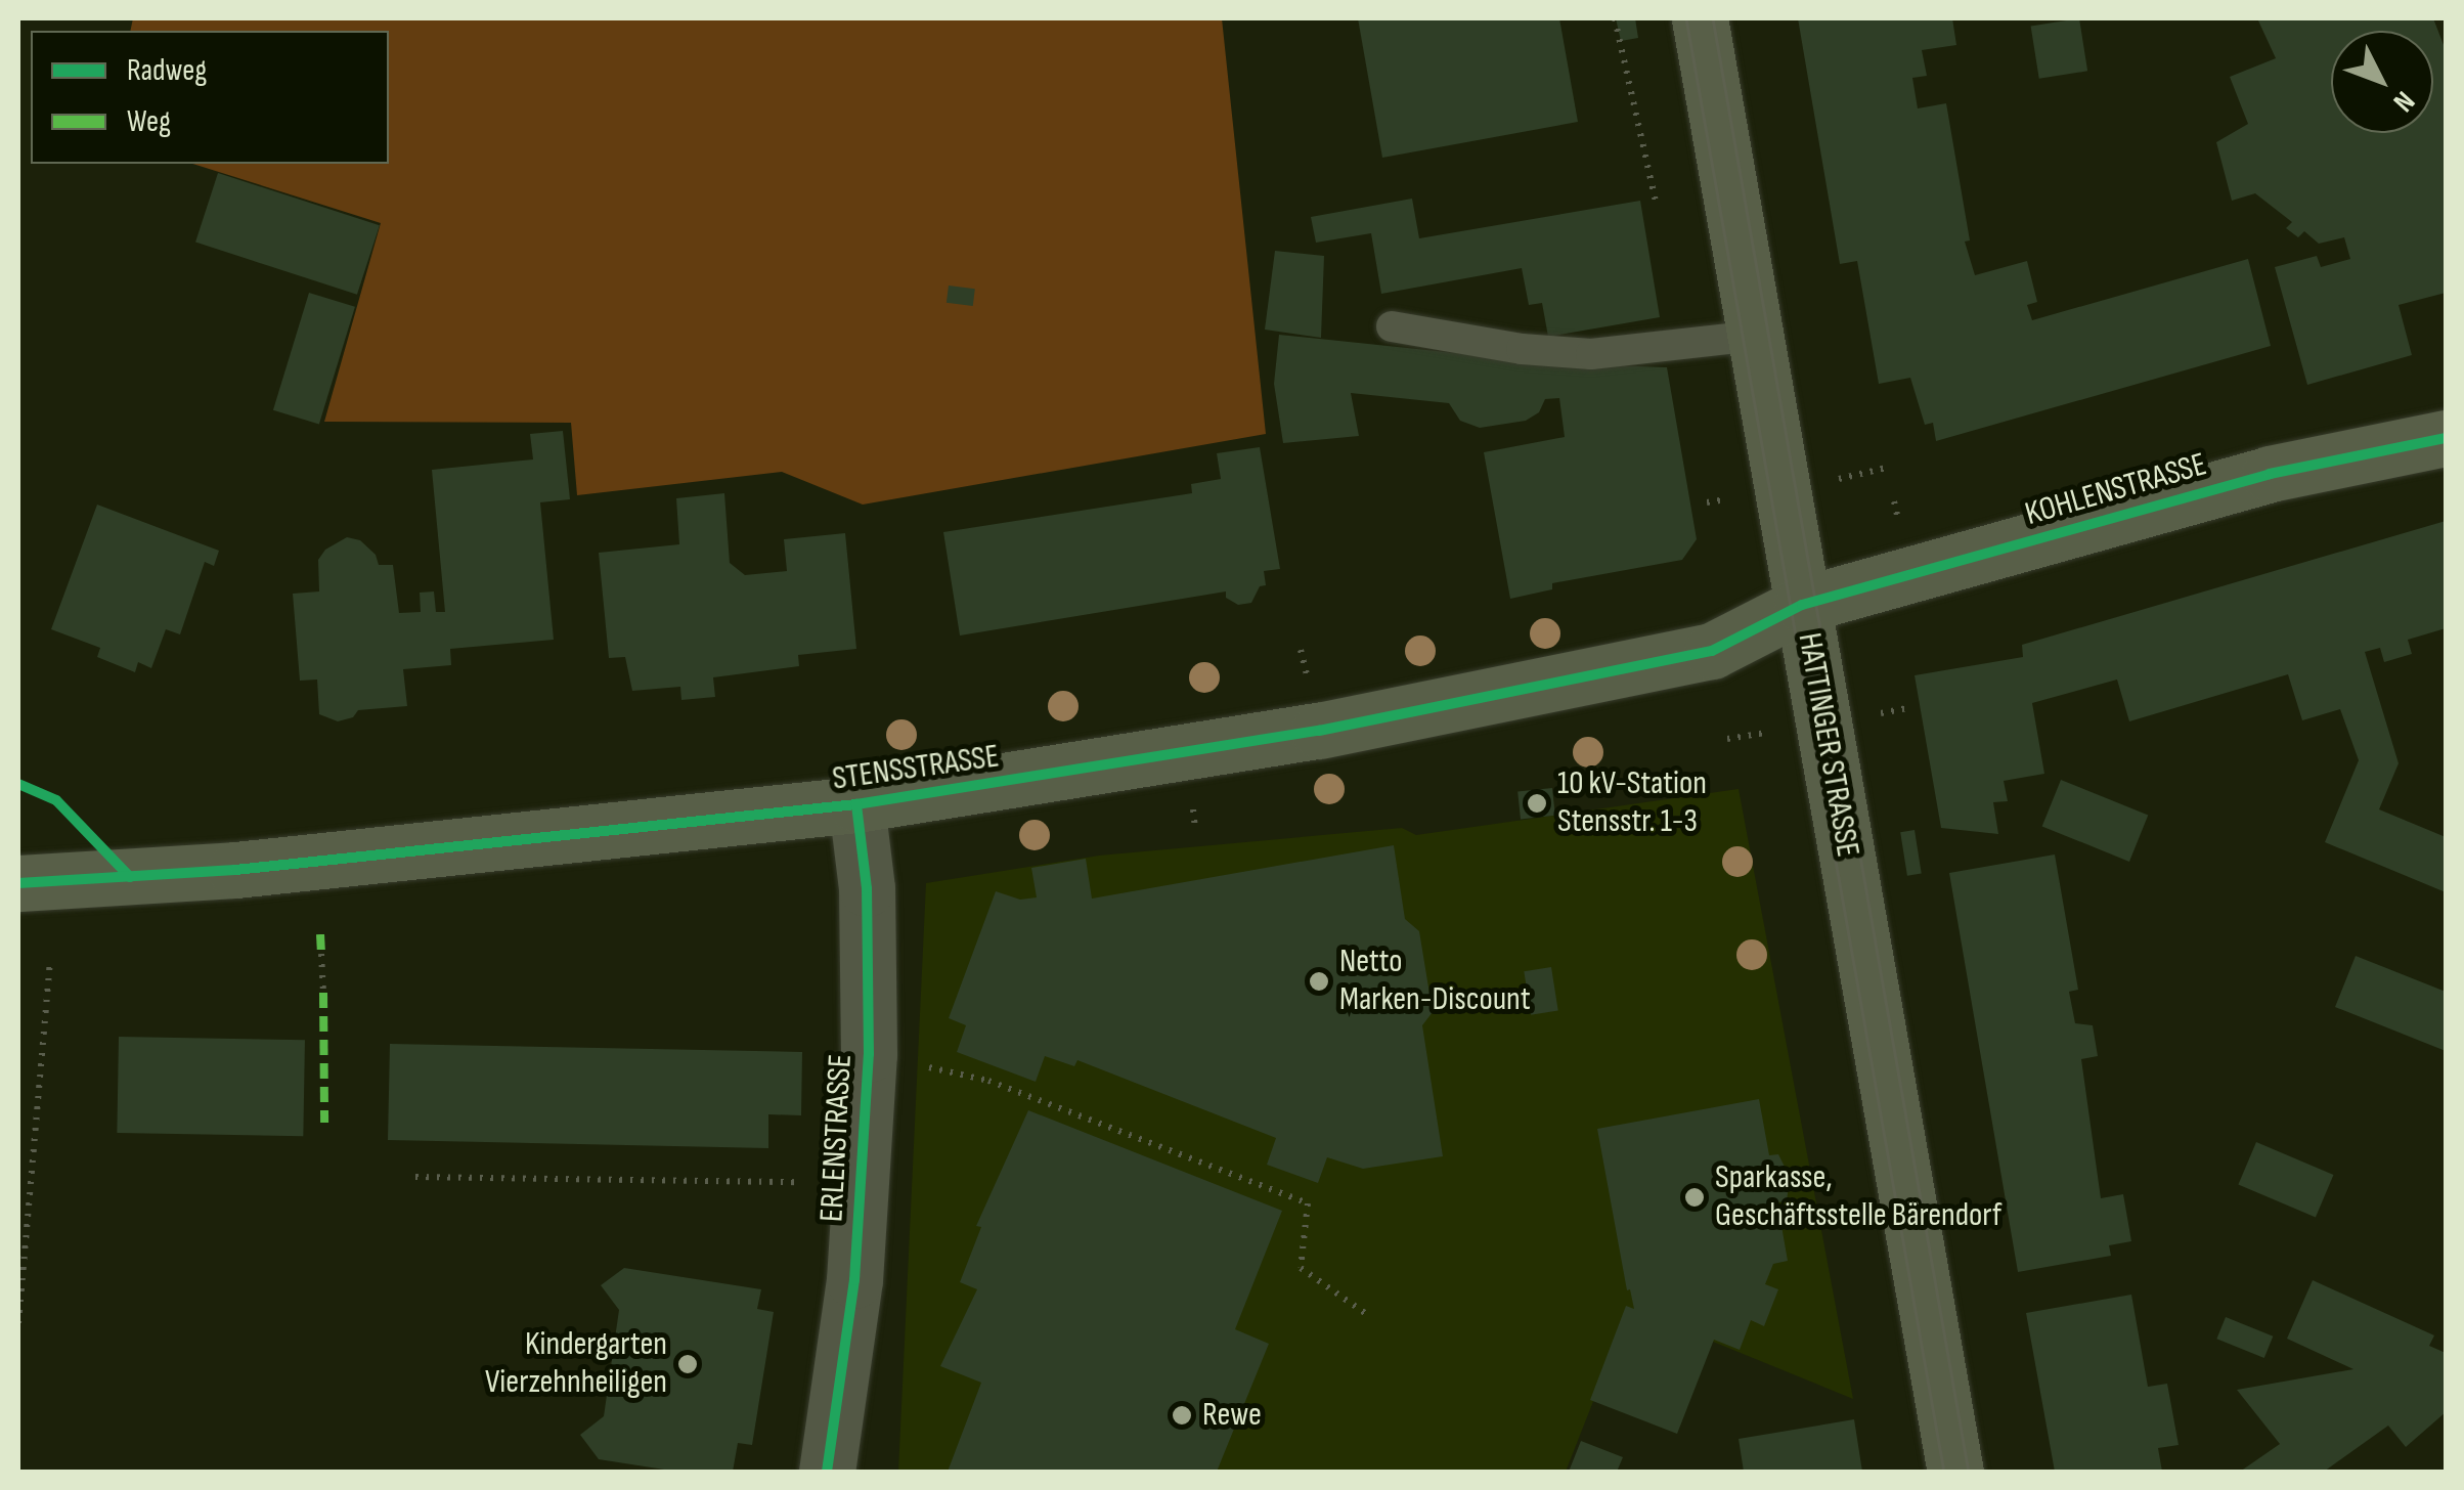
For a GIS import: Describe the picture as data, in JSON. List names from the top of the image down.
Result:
{
  "streets": {
    "street": [
      "KOHLENSTRASSE",
      "HATTINGER STRASSE",
      "STENSSTRASSE",
      "ERLENSTRASSE"
    ]
  },
  "crossings": [
    ["KOHLENSTRASSE", "HATTINGER STRASSE"],
    ["KOHLENSTRASSE", "STENSSTRASSE"],
    ["HATTINGER STRASSE", "STENSSTRASSE"],
    ["STENSSTRASSE", "ERLENSTRASSE"]
  ],
  "places": [
    "10 kV-Station Stensstr. 1-3",
    "Netto Marken-Discount",
    "Sparkasse, Geschäftsstelle Bärendorf",
    "Kindergarten Vierzehnheiligen",
    "Rewe"
  ],
  "legend": ["Radweg", "Weg"],
  "north": "bottom right"
}
